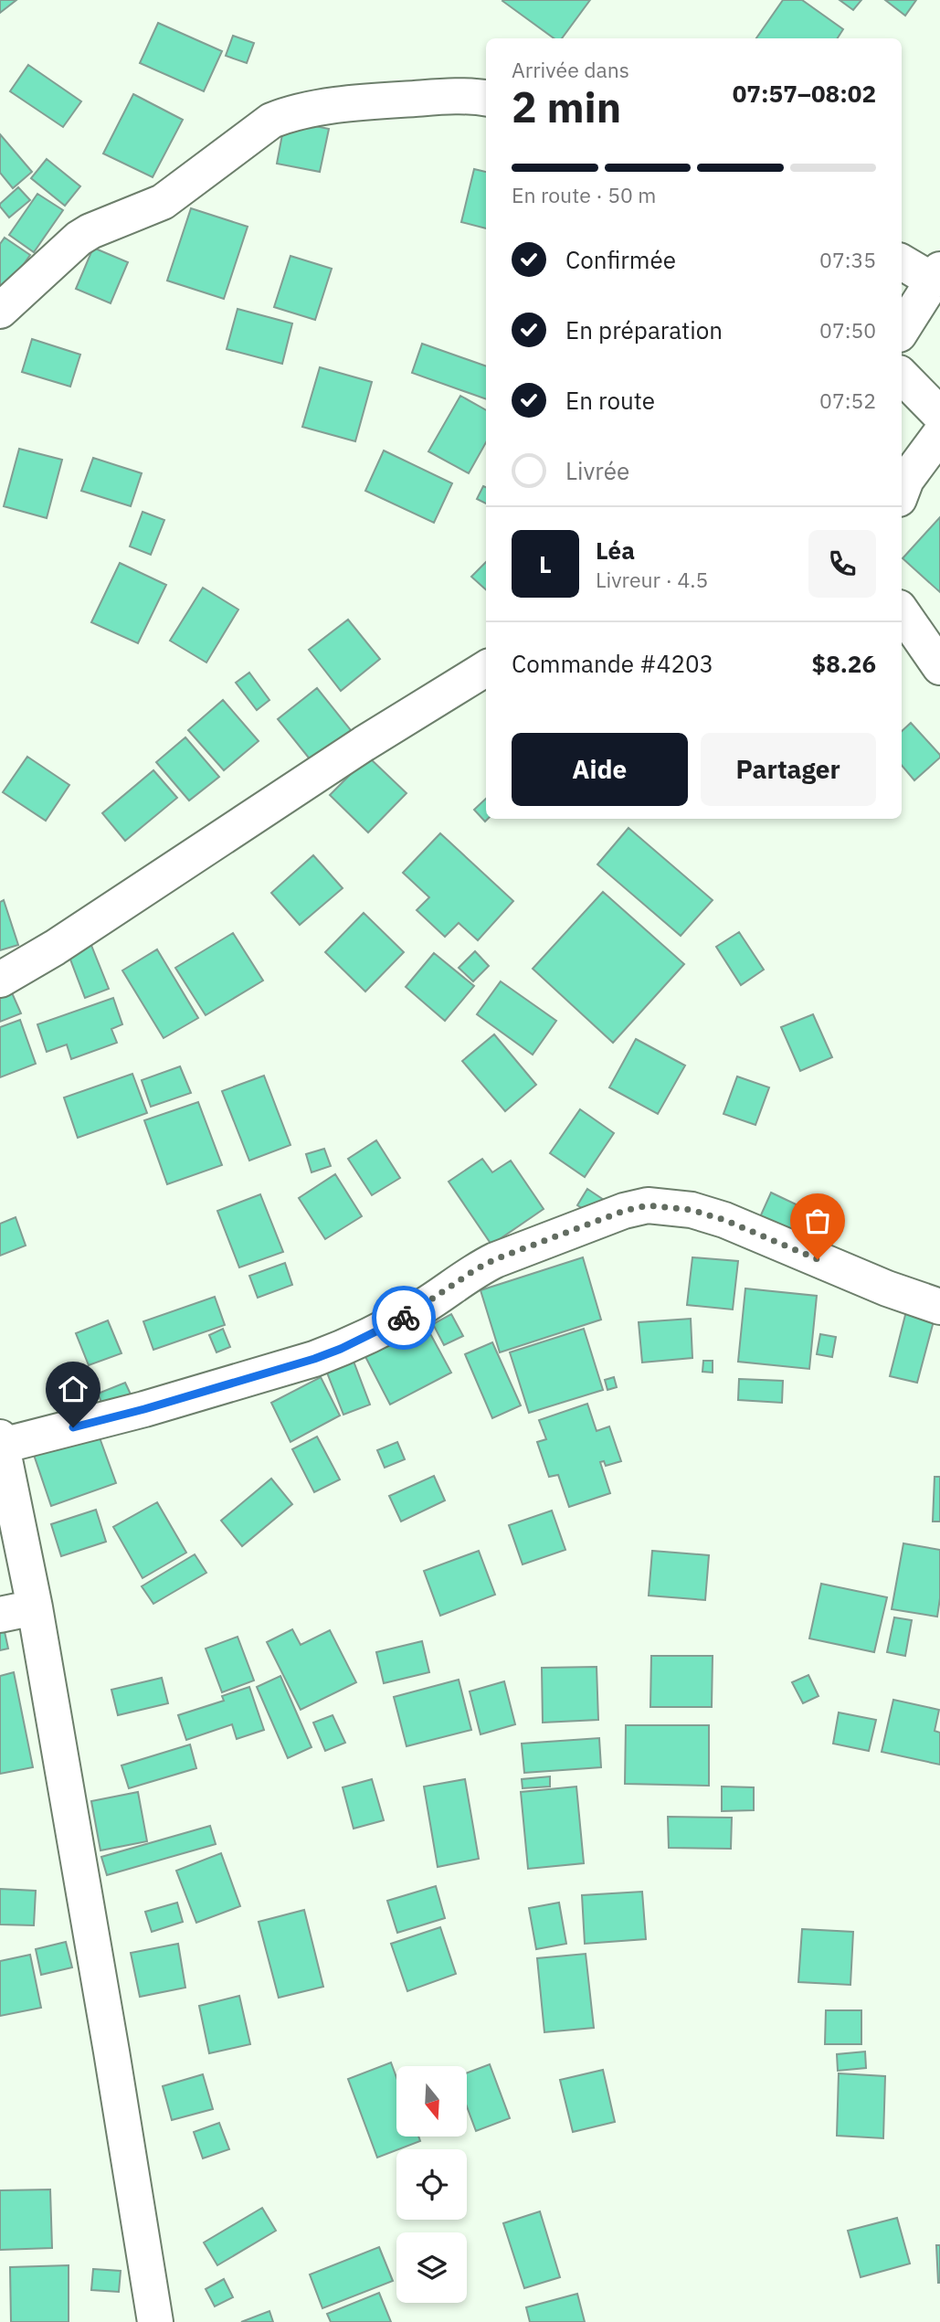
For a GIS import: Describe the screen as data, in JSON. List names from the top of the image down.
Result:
{
  "north": "bottom",
  "page": {
    "heading": ["2 min", "Arrivée dans", "07:57–08:02"],
    "panel": [
      "Léa",
      "Livreur · 4.5",
      "Commande #4203",
      "$8.26"
    ],
    "bar": "En route · 50 m",
    "list": [
      ["Confirmée", "07:35"],
      ["En préparation", "07:50"],
      ["En route", "07:52"],
      "Livrée"
    ],
    "round": "L",
    "buttons": ["Aide", "Partager"]
  }
}
